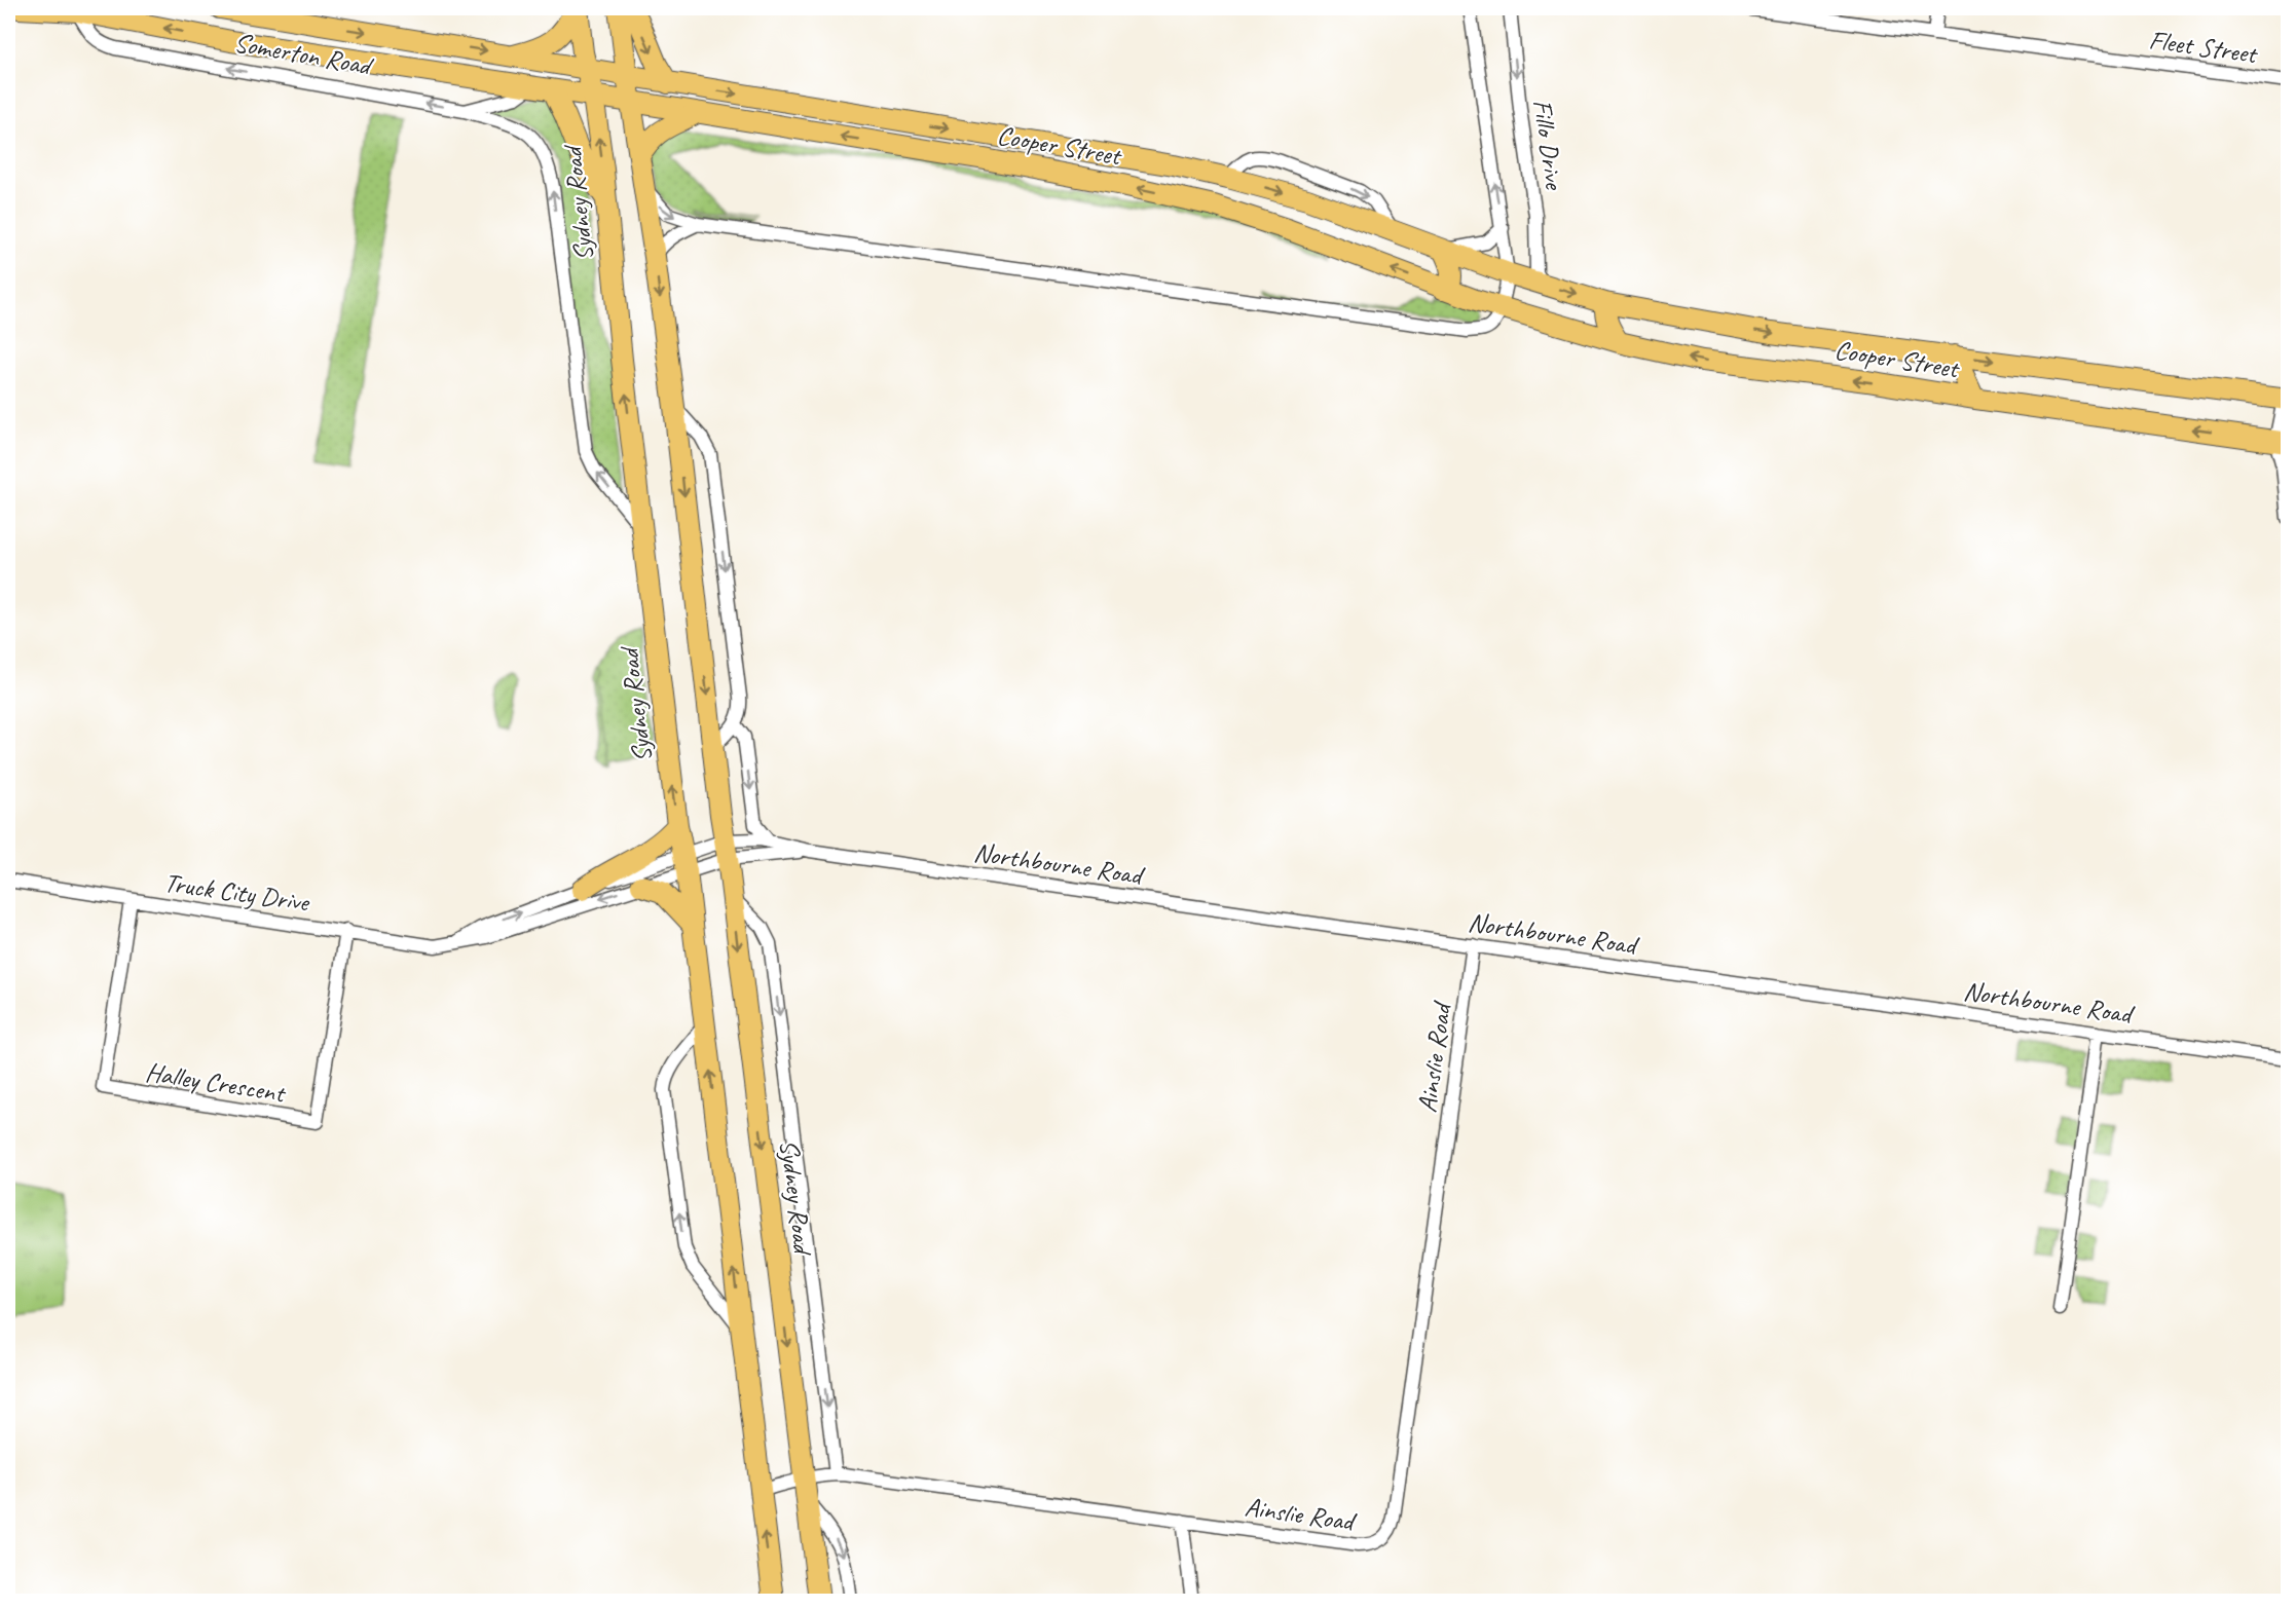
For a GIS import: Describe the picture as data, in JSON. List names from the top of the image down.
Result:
{
  "streets": {
    "main road": ["Somerton Road", "Cooper Street", "Sydney Road"],
    "street": [
      "Fleet Street",
      "Fillo Drive",
      "Northbourne Road",
      "Truck City Drive",
      "Ainslie Road",
      "Halley Crescent"
    ]
  },
  "crossings": [
    ["Somerton Road", "Cooper Street"],
    ["Somerton Road", "Sydney Road"],
    ["Fillo Drive", "Cooper Street"],
    ["Cooper Street", "Sydney Road"],
    ["Sydney Road", "Northbourne Road"],
    ["Sydney Road", "Truck City Drive"],
    ["Sydney Road", "Ainslie Road"],
    ["Northbourne Road", "Truck City Drive"],
    ["Northbourne Road", "Ainslie Road"],
    ["Truck City Drive", "Halley Crescent"]
  ]
}
